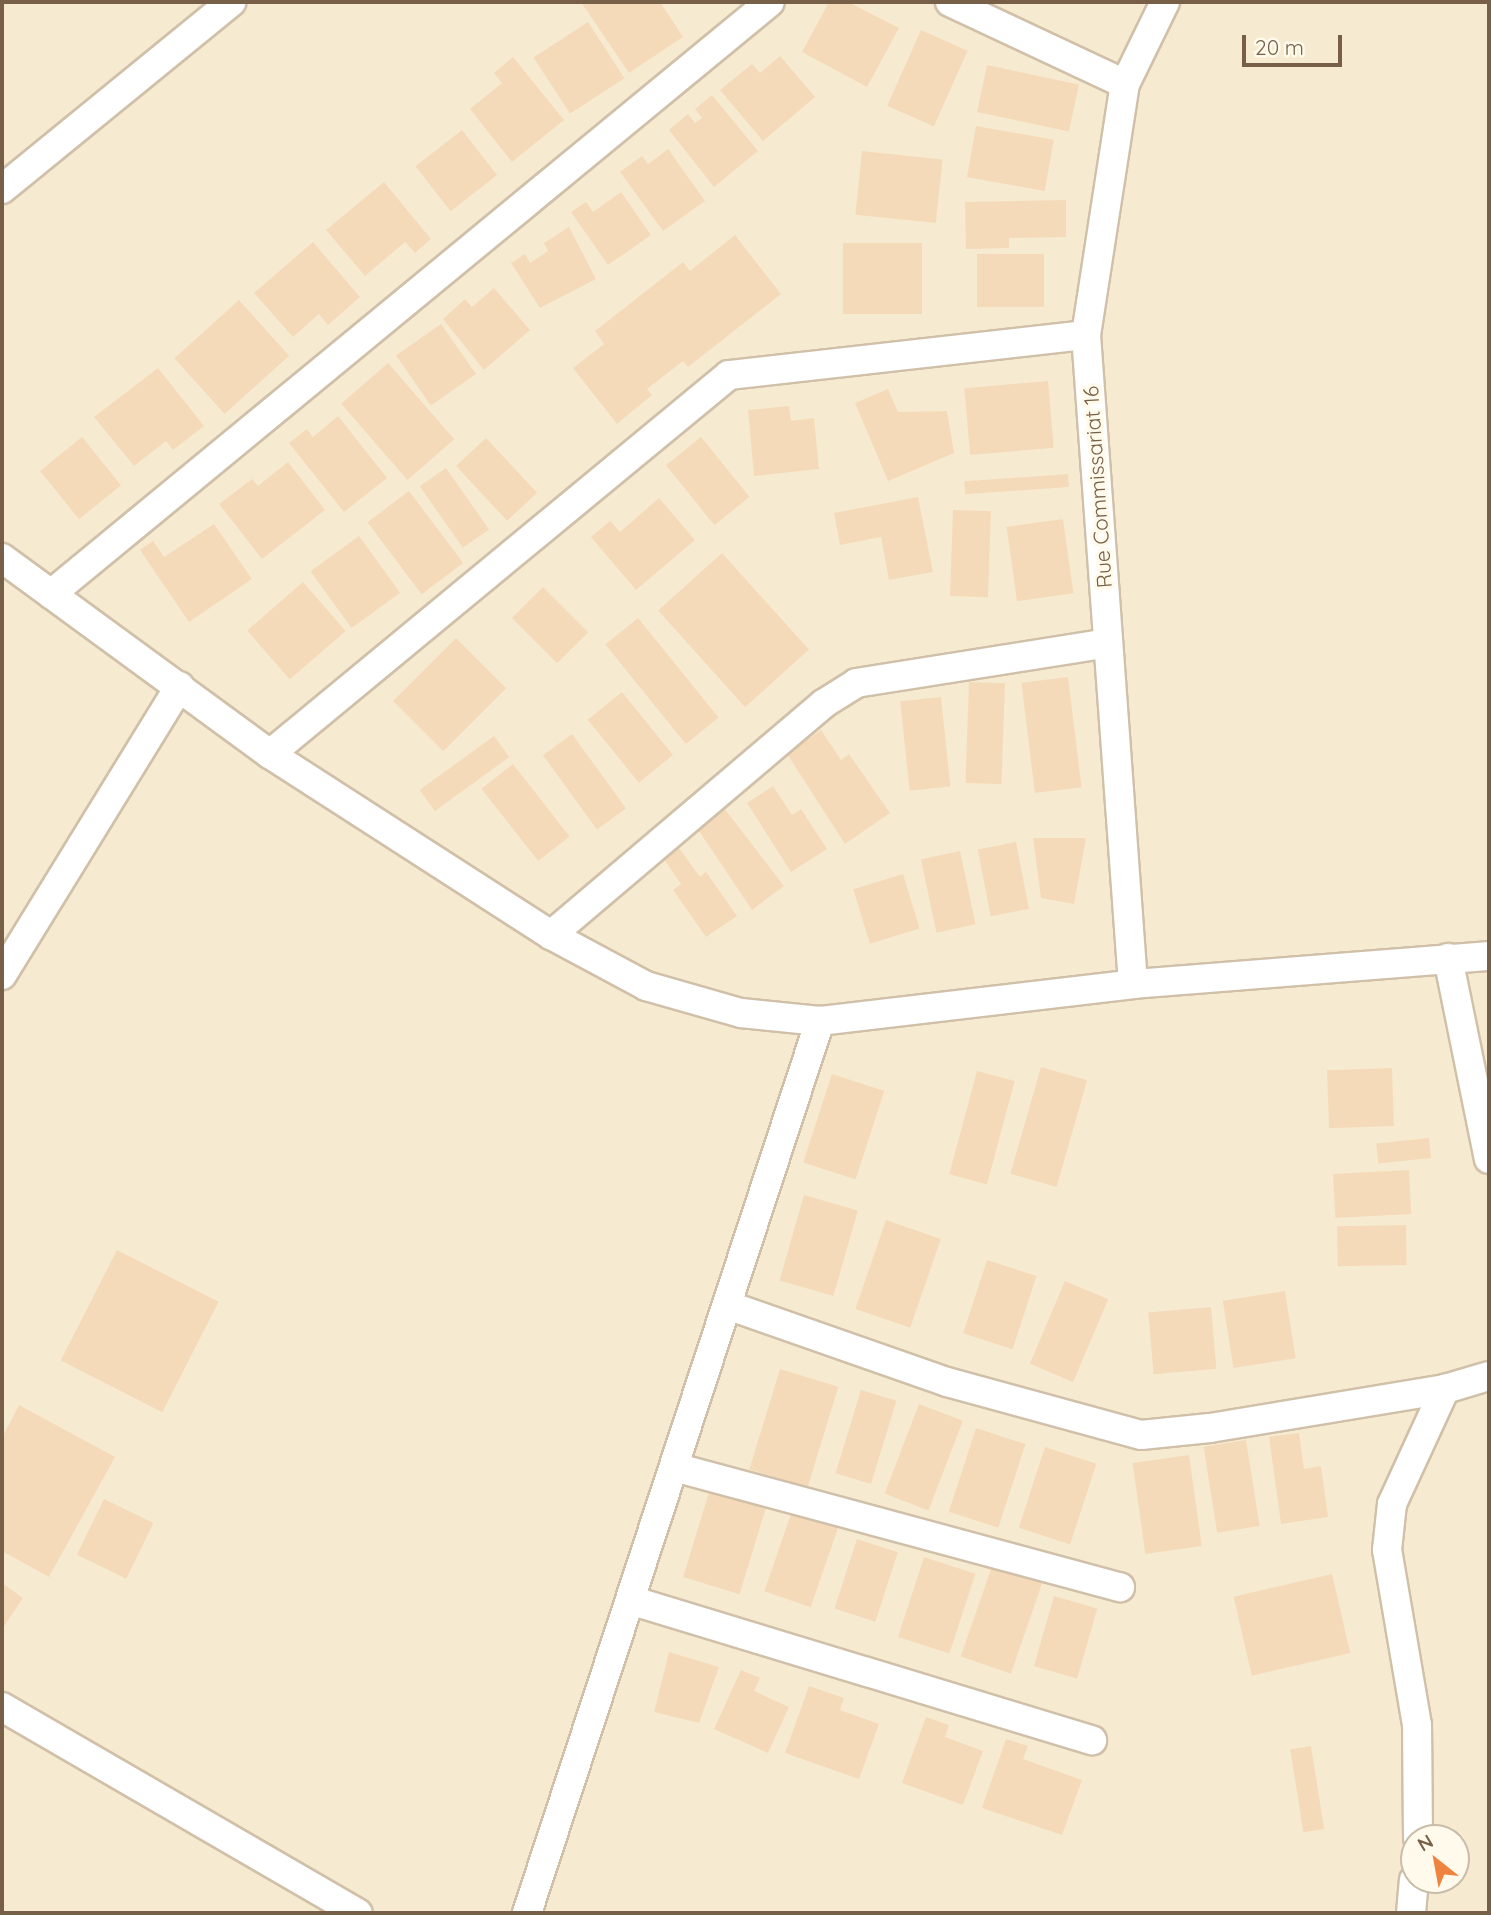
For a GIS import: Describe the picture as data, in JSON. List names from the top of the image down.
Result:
{
  "streets": {
    "street": ["Rue Commissariat 16"]
  },
  "scale_bar": "20 m",
  "north": "top left"
}
